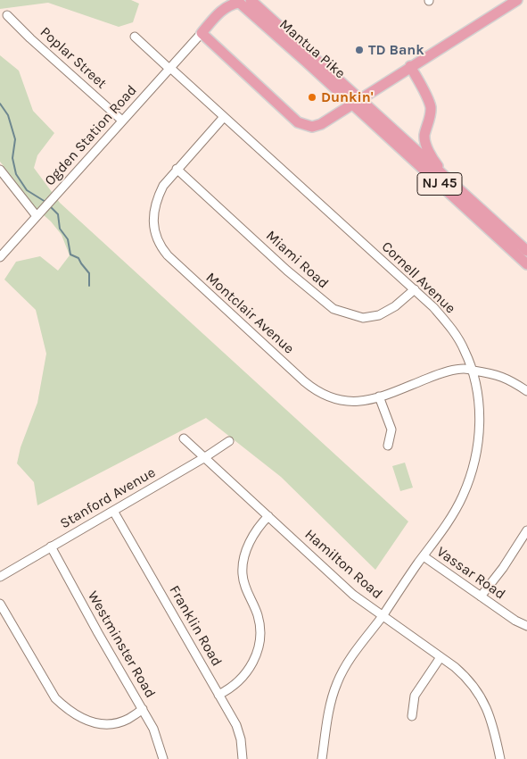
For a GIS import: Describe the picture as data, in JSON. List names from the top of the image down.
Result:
{
  "streets": {
    "main road": ["Mantua Pike", "NJ 45"],
    "street": [
      "Poplar Street",
      "Ogden Station Road",
      "Miami Road",
      "Cornell Avenue",
      "Montclair Avenue",
      "Stanford Avenue",
      "Hamilton Road",
      "Vassar Road",
      "Franklin Road",
      "Westminster Road"
    ]
  },
  "crossings": [
    ["Poplar Street", "Ogden Station Road"],
    ["Ogden Station Road", "Cornell Avenue"],
    ["Miami Road", "Cornell Avenue"],
    ["Miami Road", "Montclair Avenue"],
    ["Cornell Avenue", "Montclair Avenue"],
    ["Cornell Avenue", "Hamilton Road"],
    ["Cornell Avenue", "Vassar Road"],
    ["Stanford Avenue", "Hamilton Road"],
    ["Stanford Avenue", "Franklin Road"],
    ["Stanford Avenue", "Westminster Road"]
  ],
  "places": ["TD Bank", "Dunkin'"]
}
